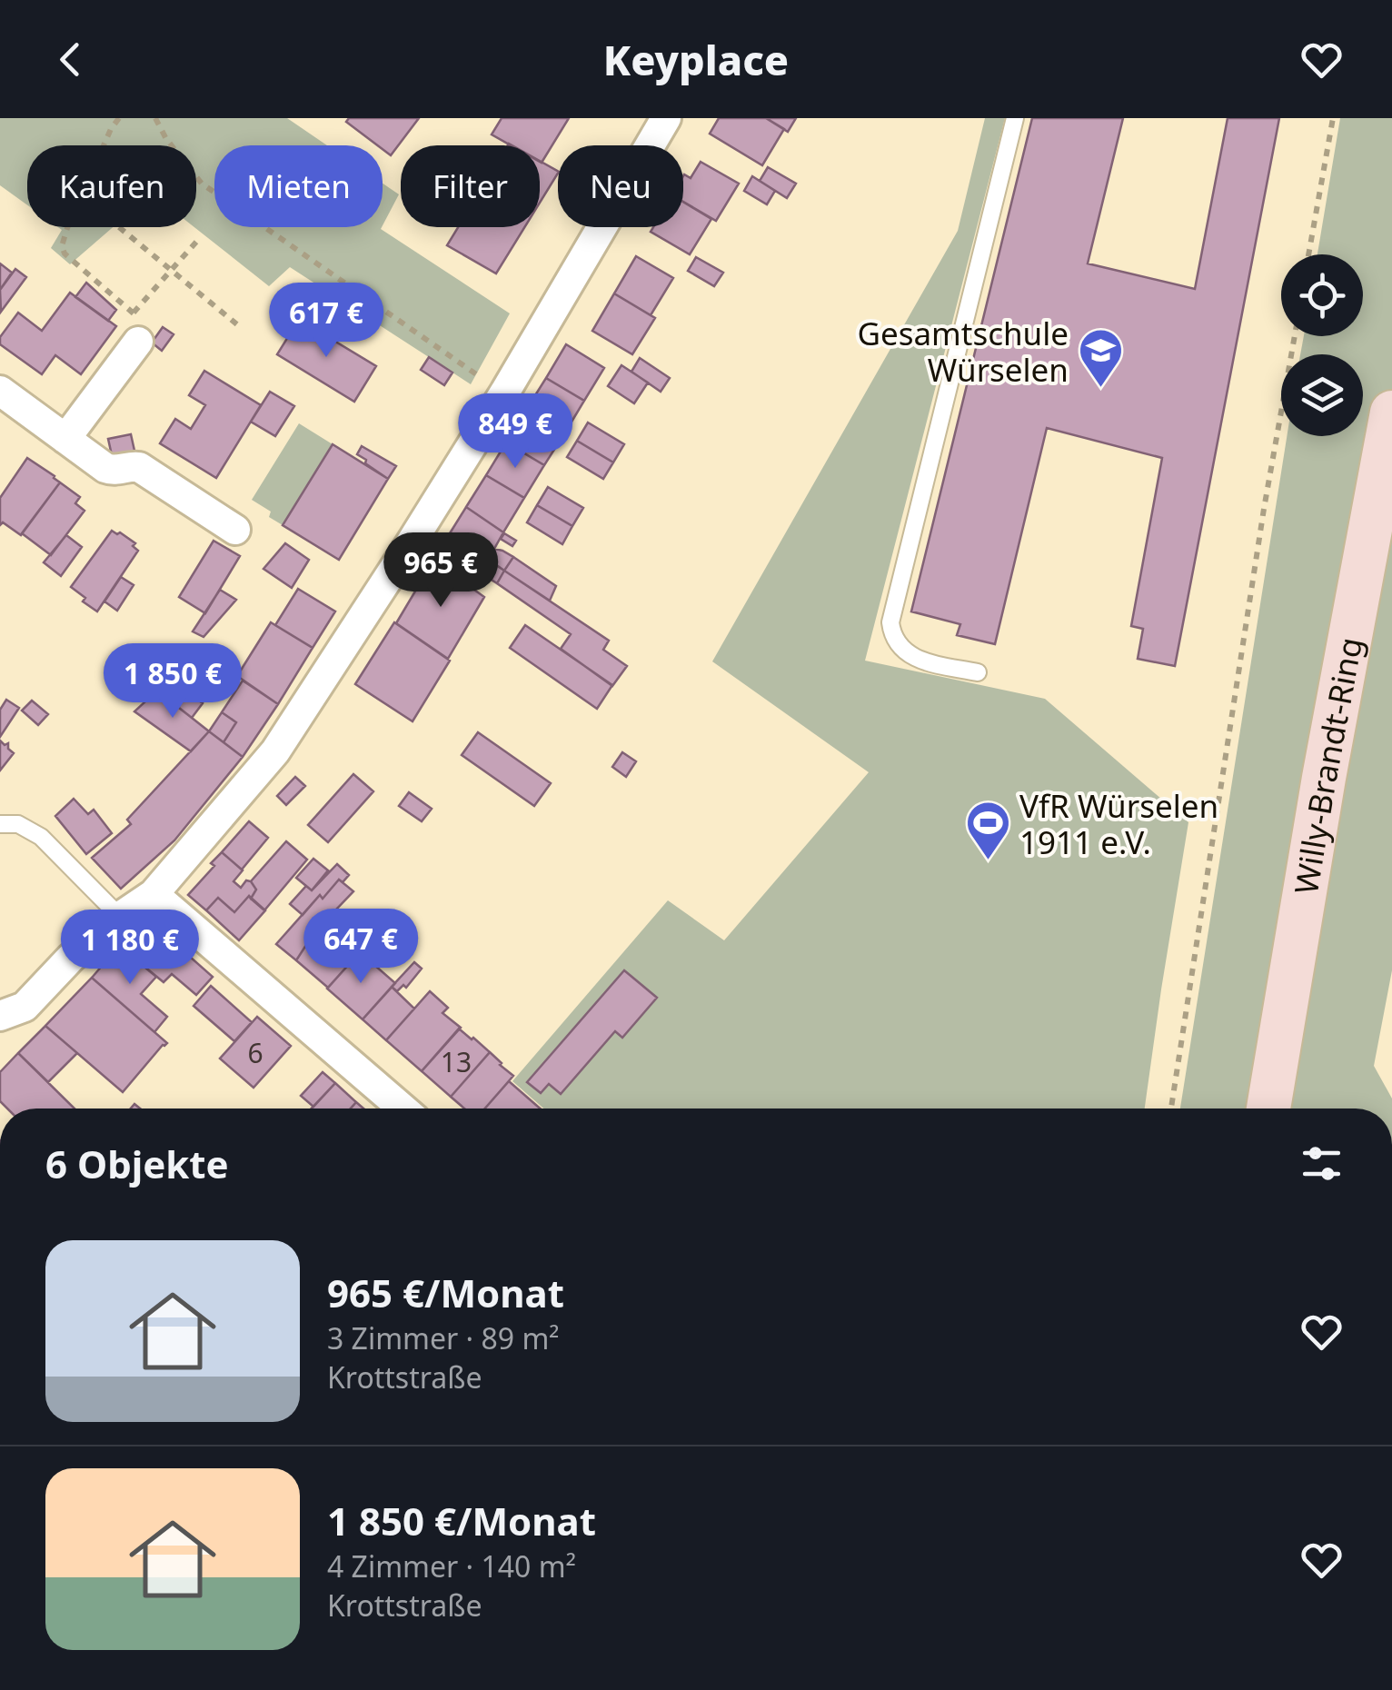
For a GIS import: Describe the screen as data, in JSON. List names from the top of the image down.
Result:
{
  "streets": {
    "main road": ["Willy-Brandt-Ring"]
  },
  "places": {
    "school or university": ["Gesamtschule Würselen"],
    "sports": ["VfR Würselen 1911 e.V."]
  },
  "house_numbers": ["6", "13"],
  "page": {
    "header": "Keyplace",
    "chip": [
      "Kaufen",
      "Mieten",
      "Filter",
      "Neu"
    ],
    "price": [
      "617 €",
      "849 €",
      "965 €",
      "1 850 €",
      "647 €",
      "1 180 €"
    ],
    "heading": "6 Objekte",
    "list": [
      {
        "name": "965 €/Monat",
        "note": "3 Zimmer · 89 m² · Krottstraße"
      },
      {
        "name": "1 850 €/Monat",
        "note": "4 Zimmer · 140 m² · Krottstraße"
      }
    ]
  }
}
